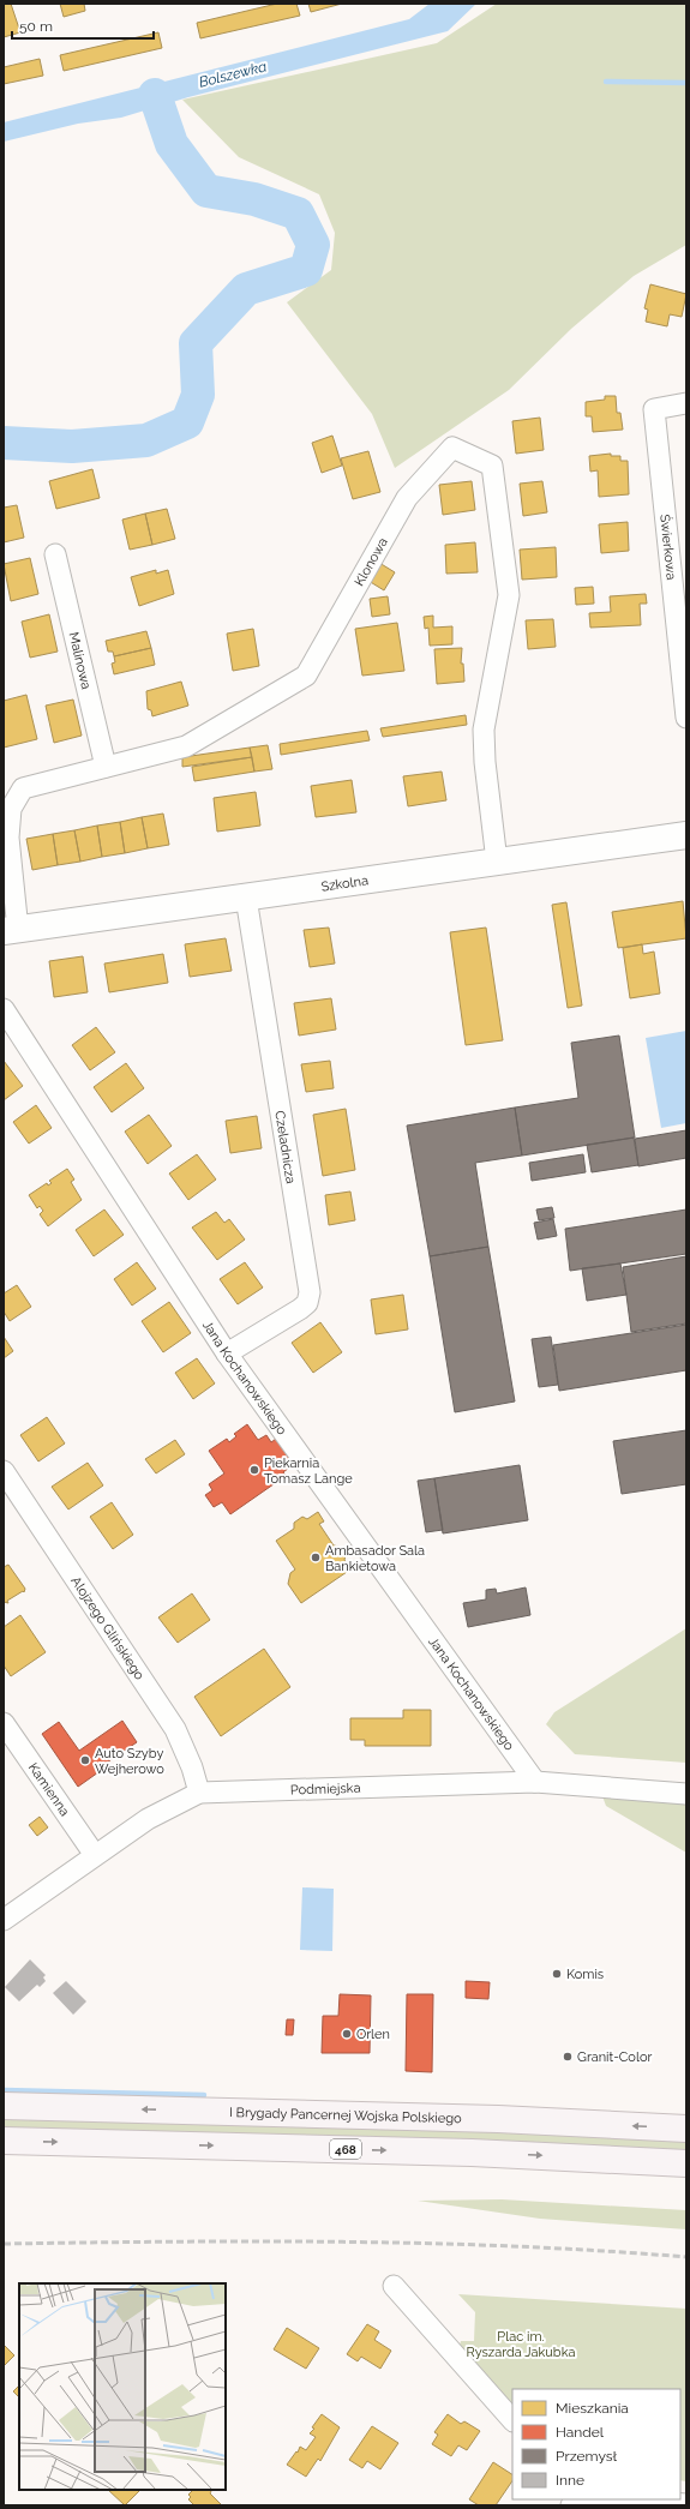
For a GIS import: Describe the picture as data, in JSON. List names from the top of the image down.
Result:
{
  "streets": {
    "main road": ["I Brygady Pancernej Wojska Polskiego", "468"],
    "street": [
      "Świerkowa",
      "Klonowa",
      "Malinowa",
      "Szkolna",
      "Czeladnicza",
      "Jana Kochanowskiego",
      "Alojzego Glińskiego",
      "Podmiejska",
      "Kamienna"
    ]
  },
  "crossings": [
    ["Klonowa", "Malinowa"],
    ["Klonowa", "Szkolna"],
    ["Szkolna", "Czeladnicza"],
    ["Czeladnicza", "Jana Kochanowskiego"],
    ["Jana Kochanowskiego", "Podmiejska"],
    ["Alojzego Glińskiego", "Podmiejska"],
    ["Podmiejska", "Kamienna"]
  ],
  "water": ["Bolszewka"],
  "parks": ["Plac im. Ryszarda Jakubka"],
  "places": [
    "Piekarnia Tomasz Lange",
    "Ambasador Sala Bankietowa",
    "Auto Szyby Wejherowo",
    "Komis",
    "Orlen",
    "Granit-Color"
  ],
  "legend": [
    "Mieszkania",
    "Handel",
    "Przemysł",
    "Inne"
  ],
  "scale_bar": "50 m"
}
